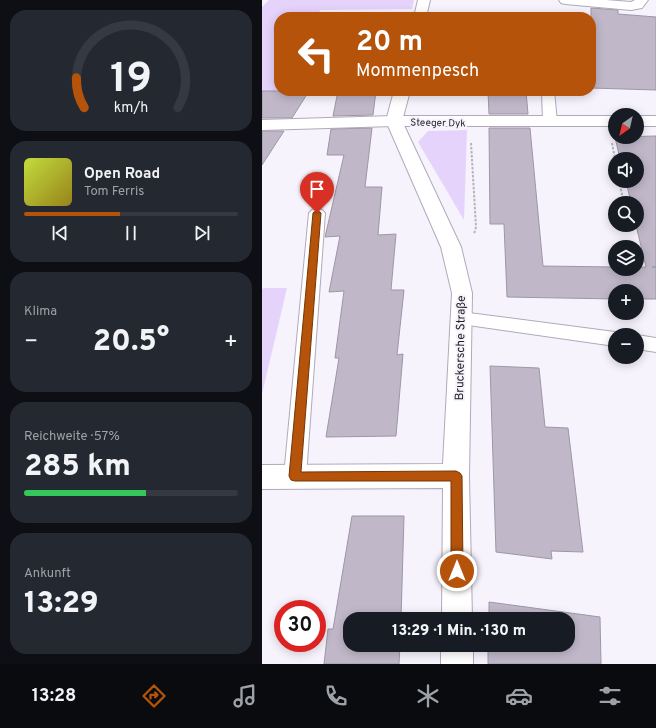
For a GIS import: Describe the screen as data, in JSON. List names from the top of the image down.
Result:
{
  "streets": {
    "street": ["Steeger Dyk", "Bruckersche Straße"]
  },
  "crossings": [
    ["Steeger Dyk", "Bruckersche Straße"]
  ],
  "north": "bottom left",
  "page": {
    "turn": ["20 m", "Mommenpesch"],
    "map_buttons": ["+", "−"],
    "song": ["Open Road", "Tom Ferris"],
    "tile": [
      "Klima",
      ["Reichweite · 57%", "285 km"],
      ["Ankunft", "13:29"]
    ],
    "heat": ["−", "20.5°", "+"],
    "limit": "30",
    "trip": "13:29 · 1 Min. · 130 m",
    "tabs": "13:28",
    "gauge": ["19", "km/h"]
  }
}
